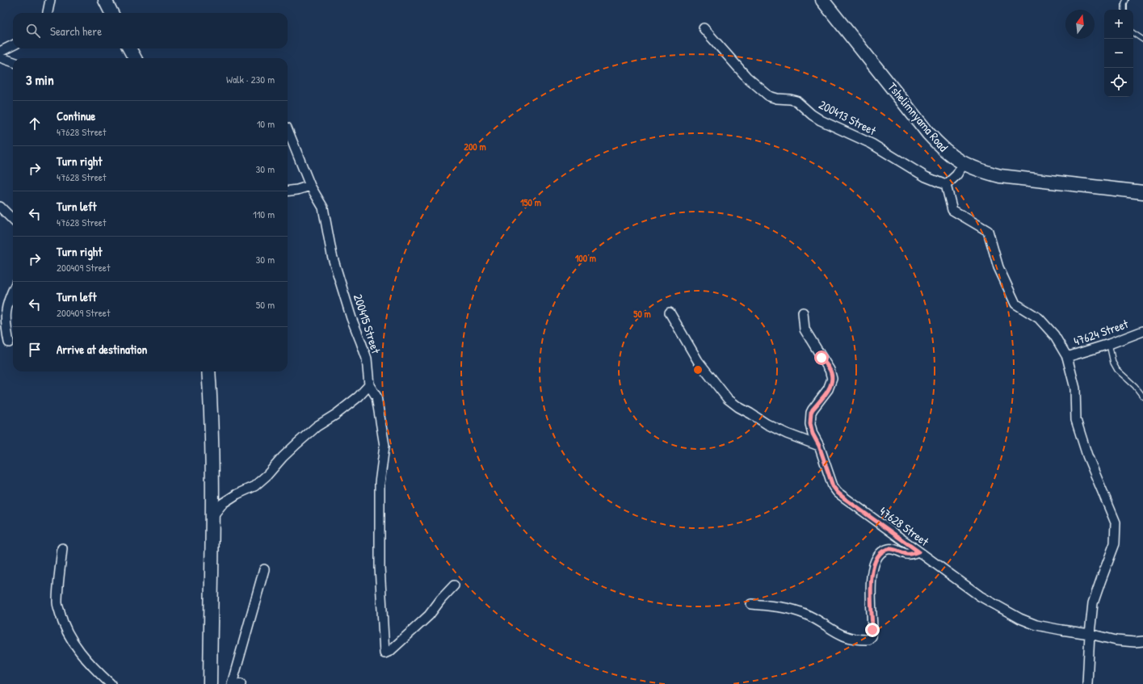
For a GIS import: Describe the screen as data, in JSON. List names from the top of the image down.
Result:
{
  "streets": {
    "street": [
      "Tshelimnyama Road",
      "200413 Street",
      "200415 Street",
      "47624 Street",
      "47628 Street"
    ]
  },
  "north": "top",
  "page": {
    "map_buttons": ["+", "−"],
    "search": "Search here",
    "heading": ["3 min", "Walk · 230 m"],
    "list": [
      ["Continue", "47628 Street", "10 m"],
      ["Turn right", "47628 Street", "30 m"],
      ["Turn left", "47628 Street", "110 m"],
      ["Turn right", "200409 Street", "30 m"],
      ["Turn left", "200409 Street", "50 m"],
      "Arrive at destination"
    ]
  },
  "rings": [
    "200 m",
    "150 m",
    "100 m",
    "50 m"
  ]
}
